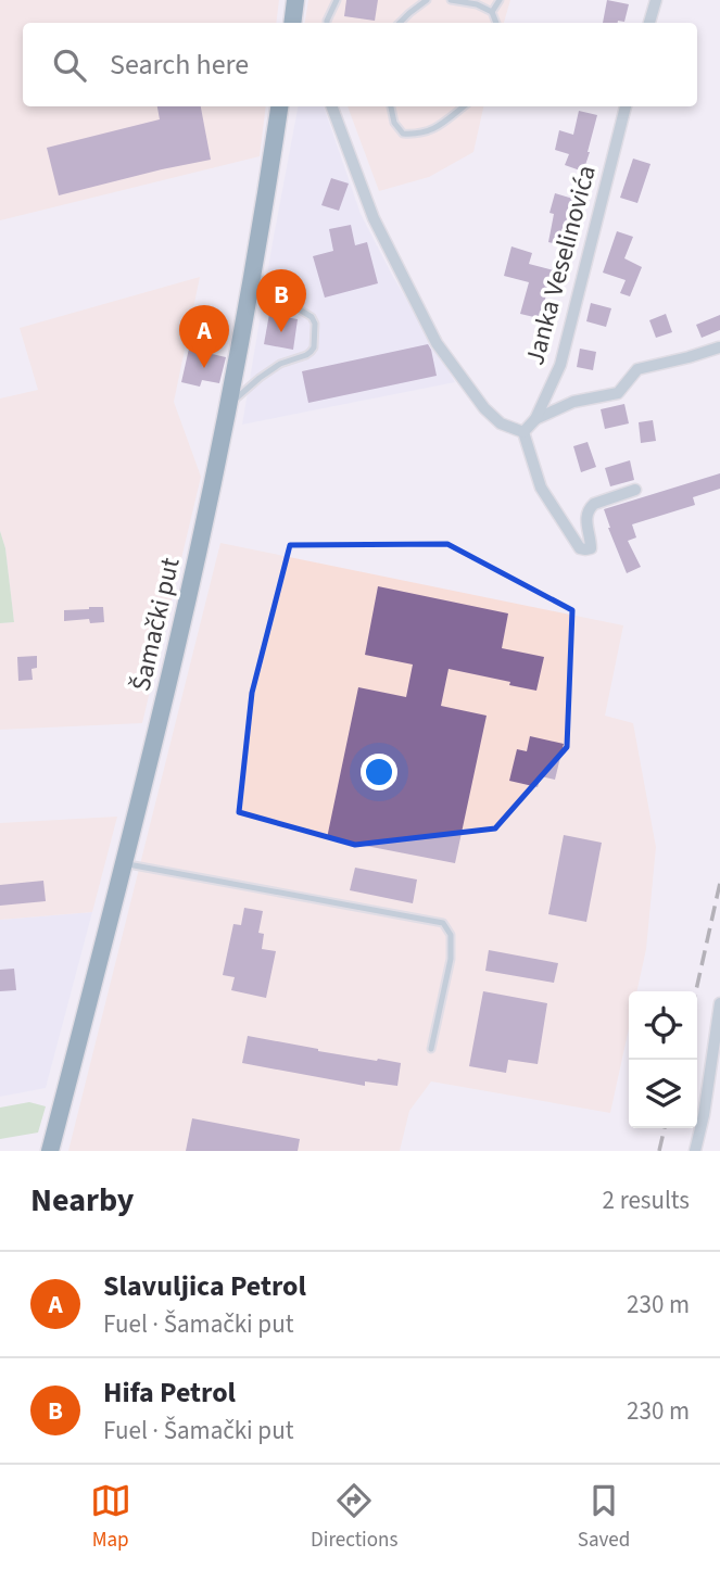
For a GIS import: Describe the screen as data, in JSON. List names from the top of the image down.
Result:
{
  "streets": {
    "main road": ["Šamački put"],
    "street": ["Janka Veselinovića"]
  },
  "page": {
    "search": "Search here",
    "pins": ["B", "A"],
    "heading": ["Nearby", "2 results"],
    "list": [
      {
        "mark": "A",
        "name": "Slavuljica Petrol",
        "note": "Fuel · Šamački put",
        "value": "230 m"
      },
      {
        "mark": "B",
        "name": "Hifa Petrol",
        "note": "Fuel · Šamački put",
        "value": "230 m"
      }
    ],
    "nav": ["Map", "Directions", "Saved"]
  }
}
